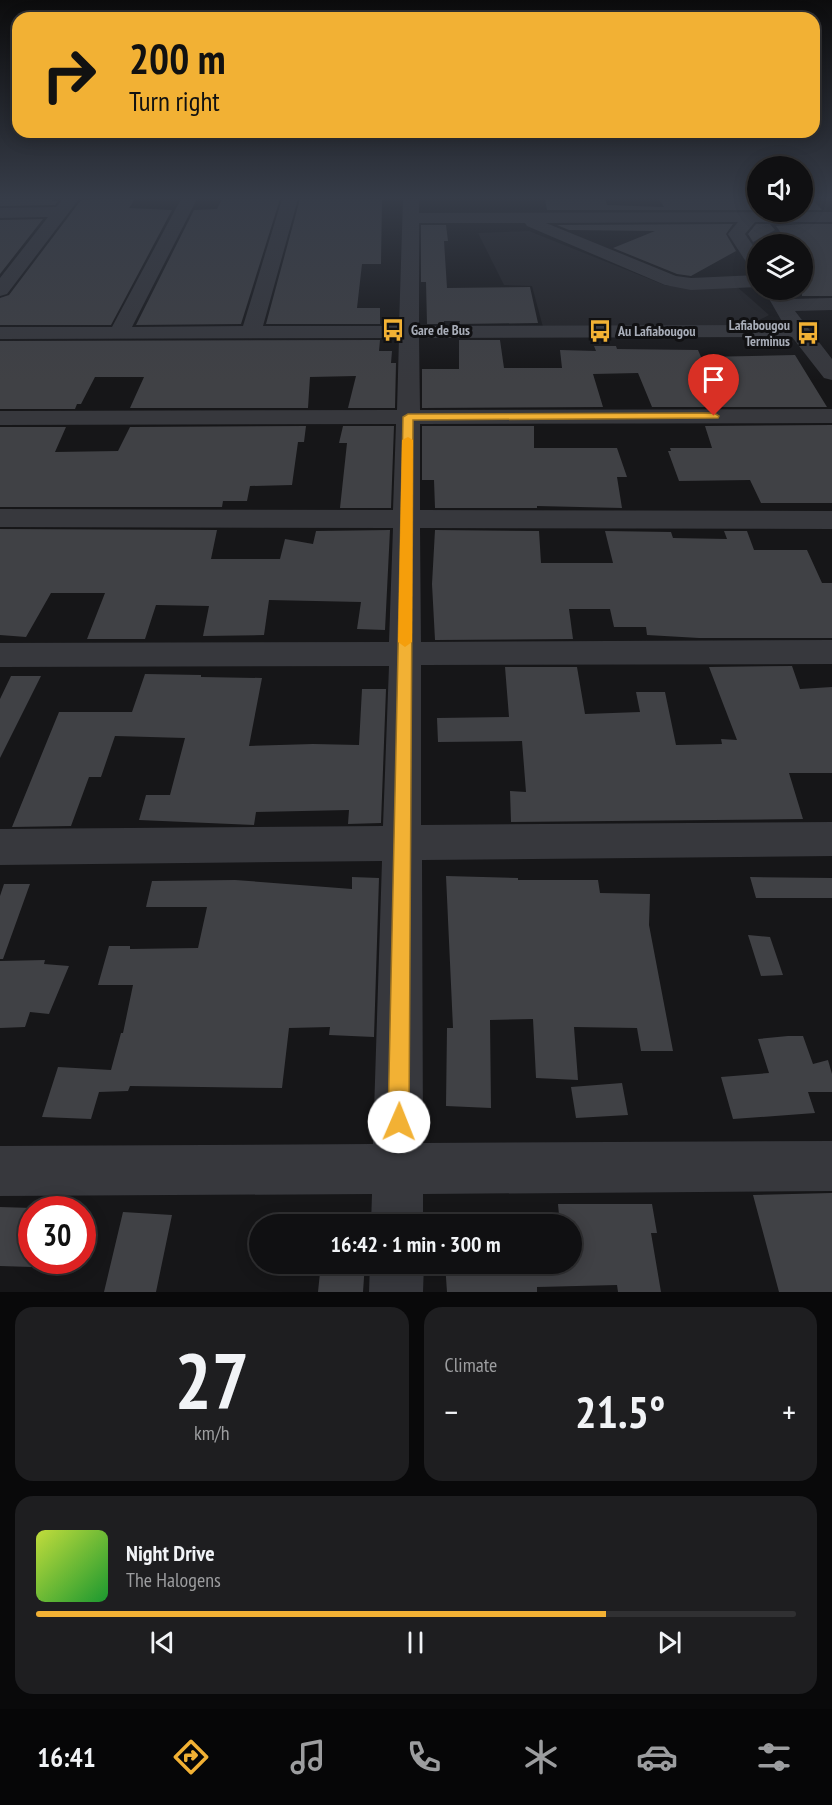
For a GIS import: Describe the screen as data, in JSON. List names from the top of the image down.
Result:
{
  "places": {
    "bus stop": ["Gare de Bus", "Au Lafiabougou", "Lafiabougou Terminus"]
  },
  "page": {
    "turn": ["200 m", "Turn right"],
    "limit": "30",
    "trip": "16:42 · 1 min · 300 m",
    "tile": [
      ["27", "km/h"],
      "Climate"
    ],
    "heat": ["−", "21.5°", "+"],
    "song": ["Night Drive", "The Halogens"],
    "tabs": "16:41"
  }
}
